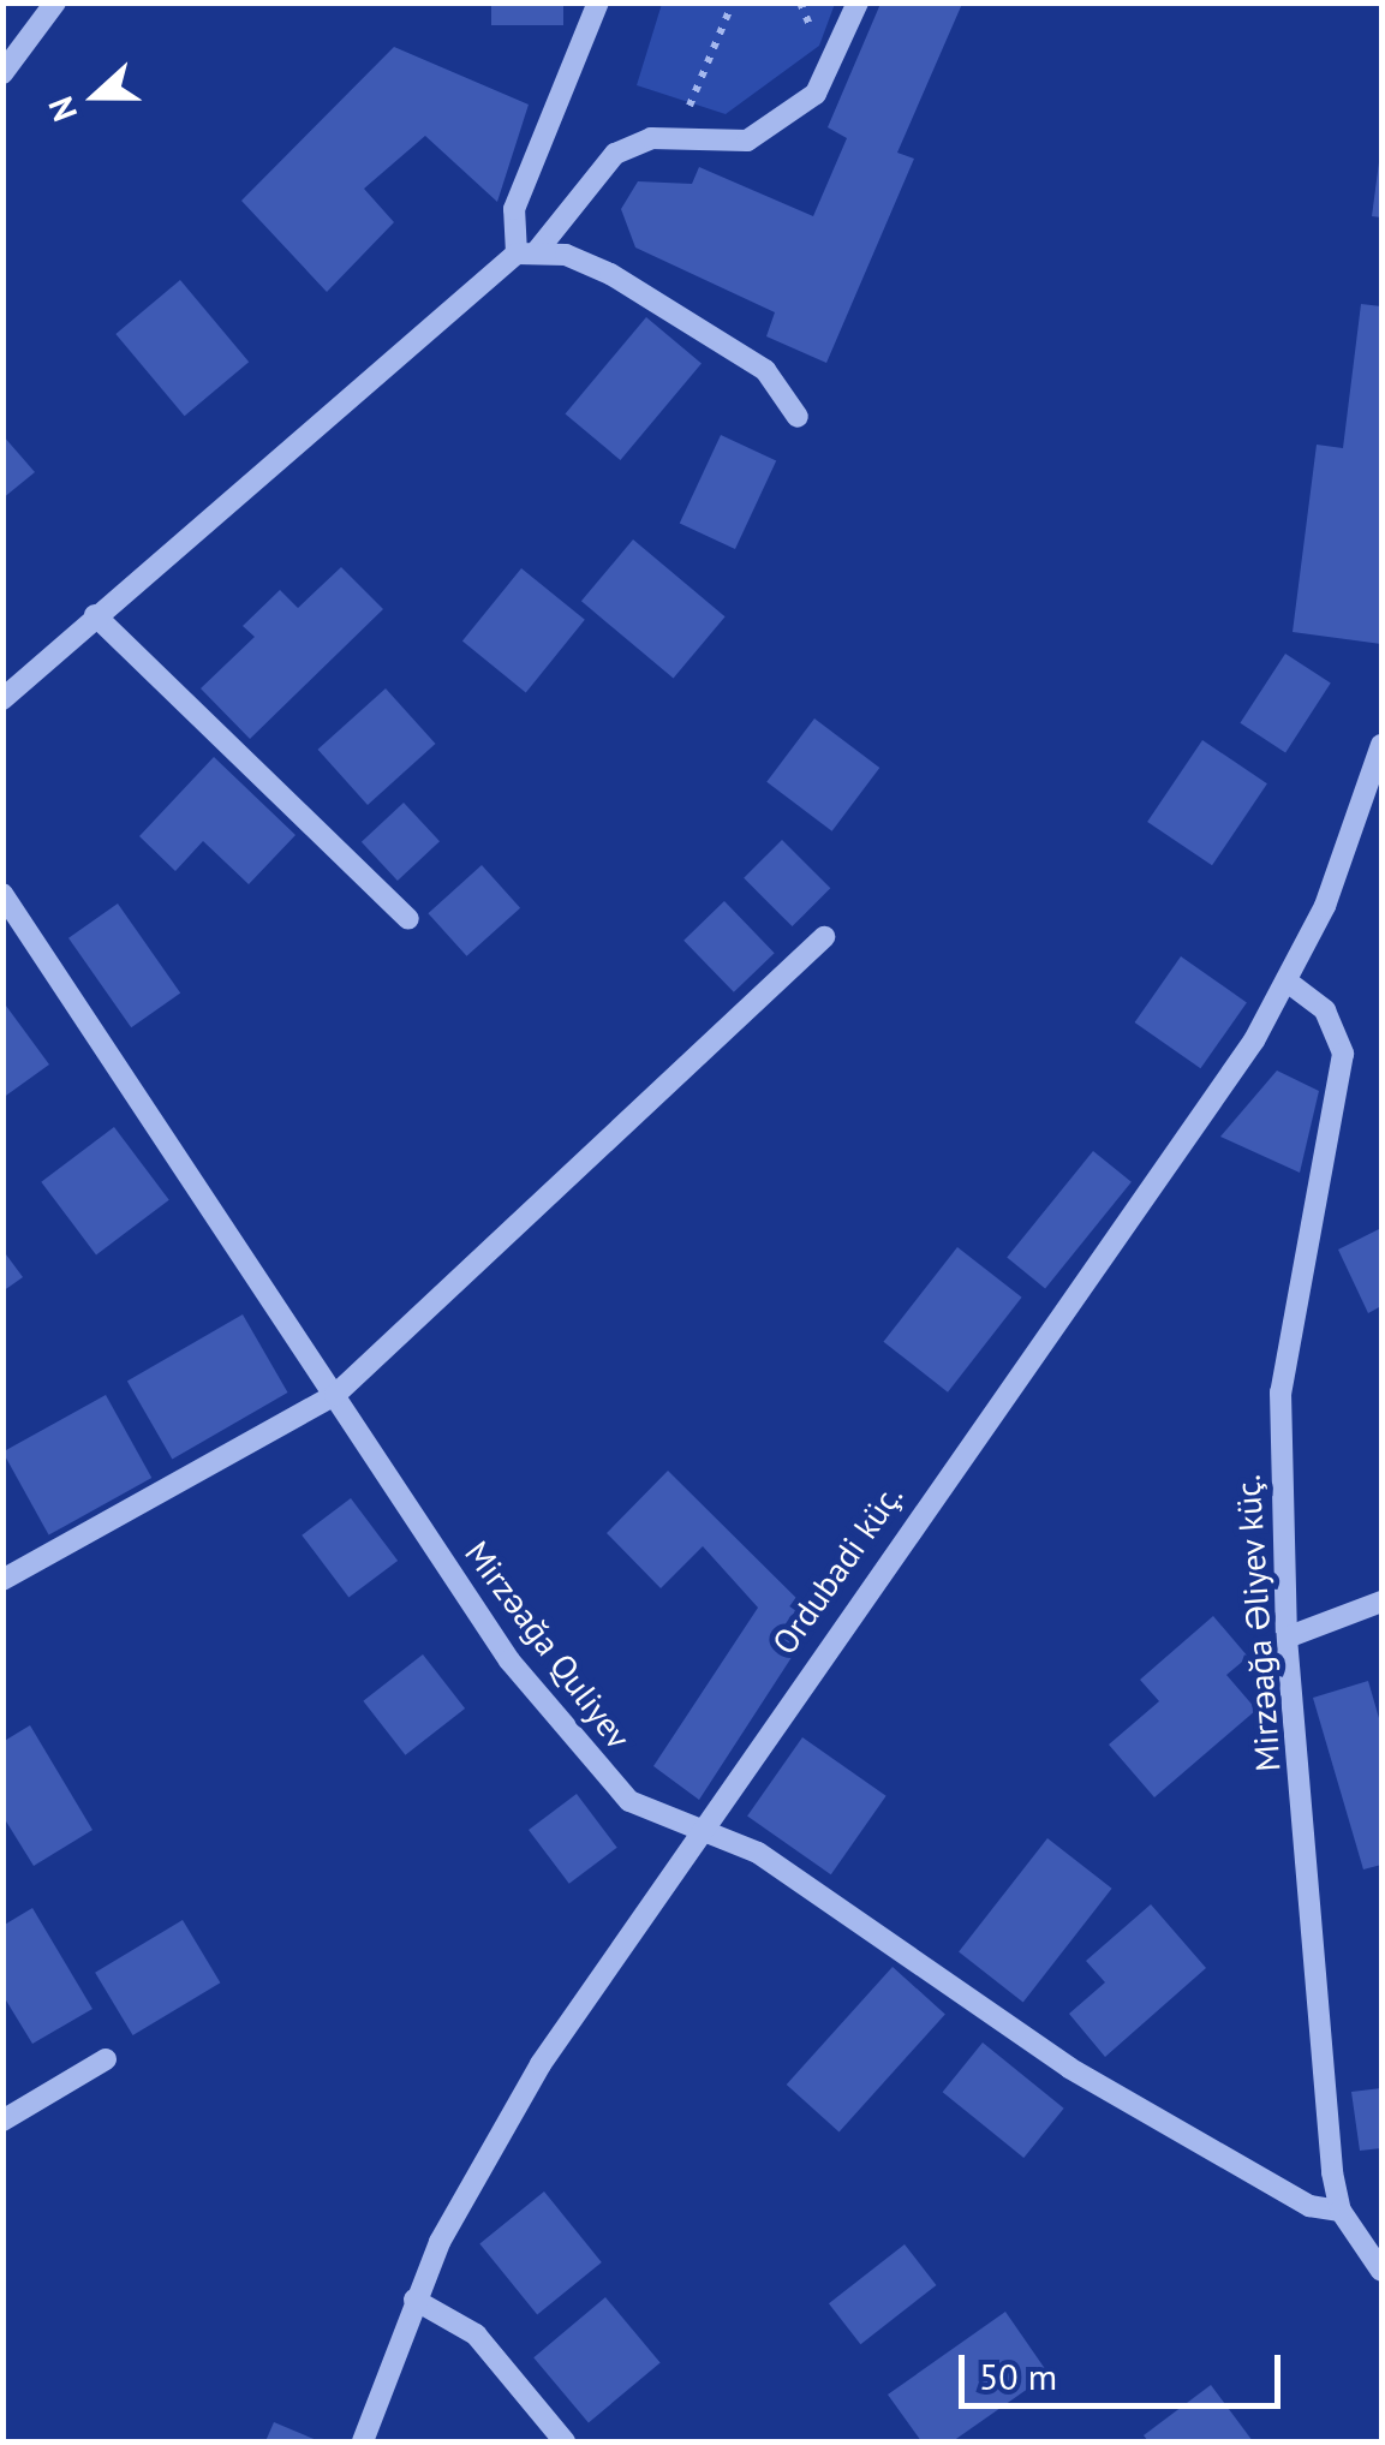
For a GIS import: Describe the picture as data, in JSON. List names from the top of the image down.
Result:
{
  "streets": {
    "street": ["Ordubadi küç.", "Mirzəağa Əliyev küç.", "Mirzəağa Quliyev"]
  },
  "crossings": [
    ["Ordubadi küç.", "Mirzəağa Əliyev küç."],
    ["Ordubadi küç.", "Mirzəağa Quliyev"],
    ["Mirzəağa Əliyev küç.", "Mirzəağa Quliyev"]
  ],
  "scale_bar": "50 m",
  "north": "left"
}
